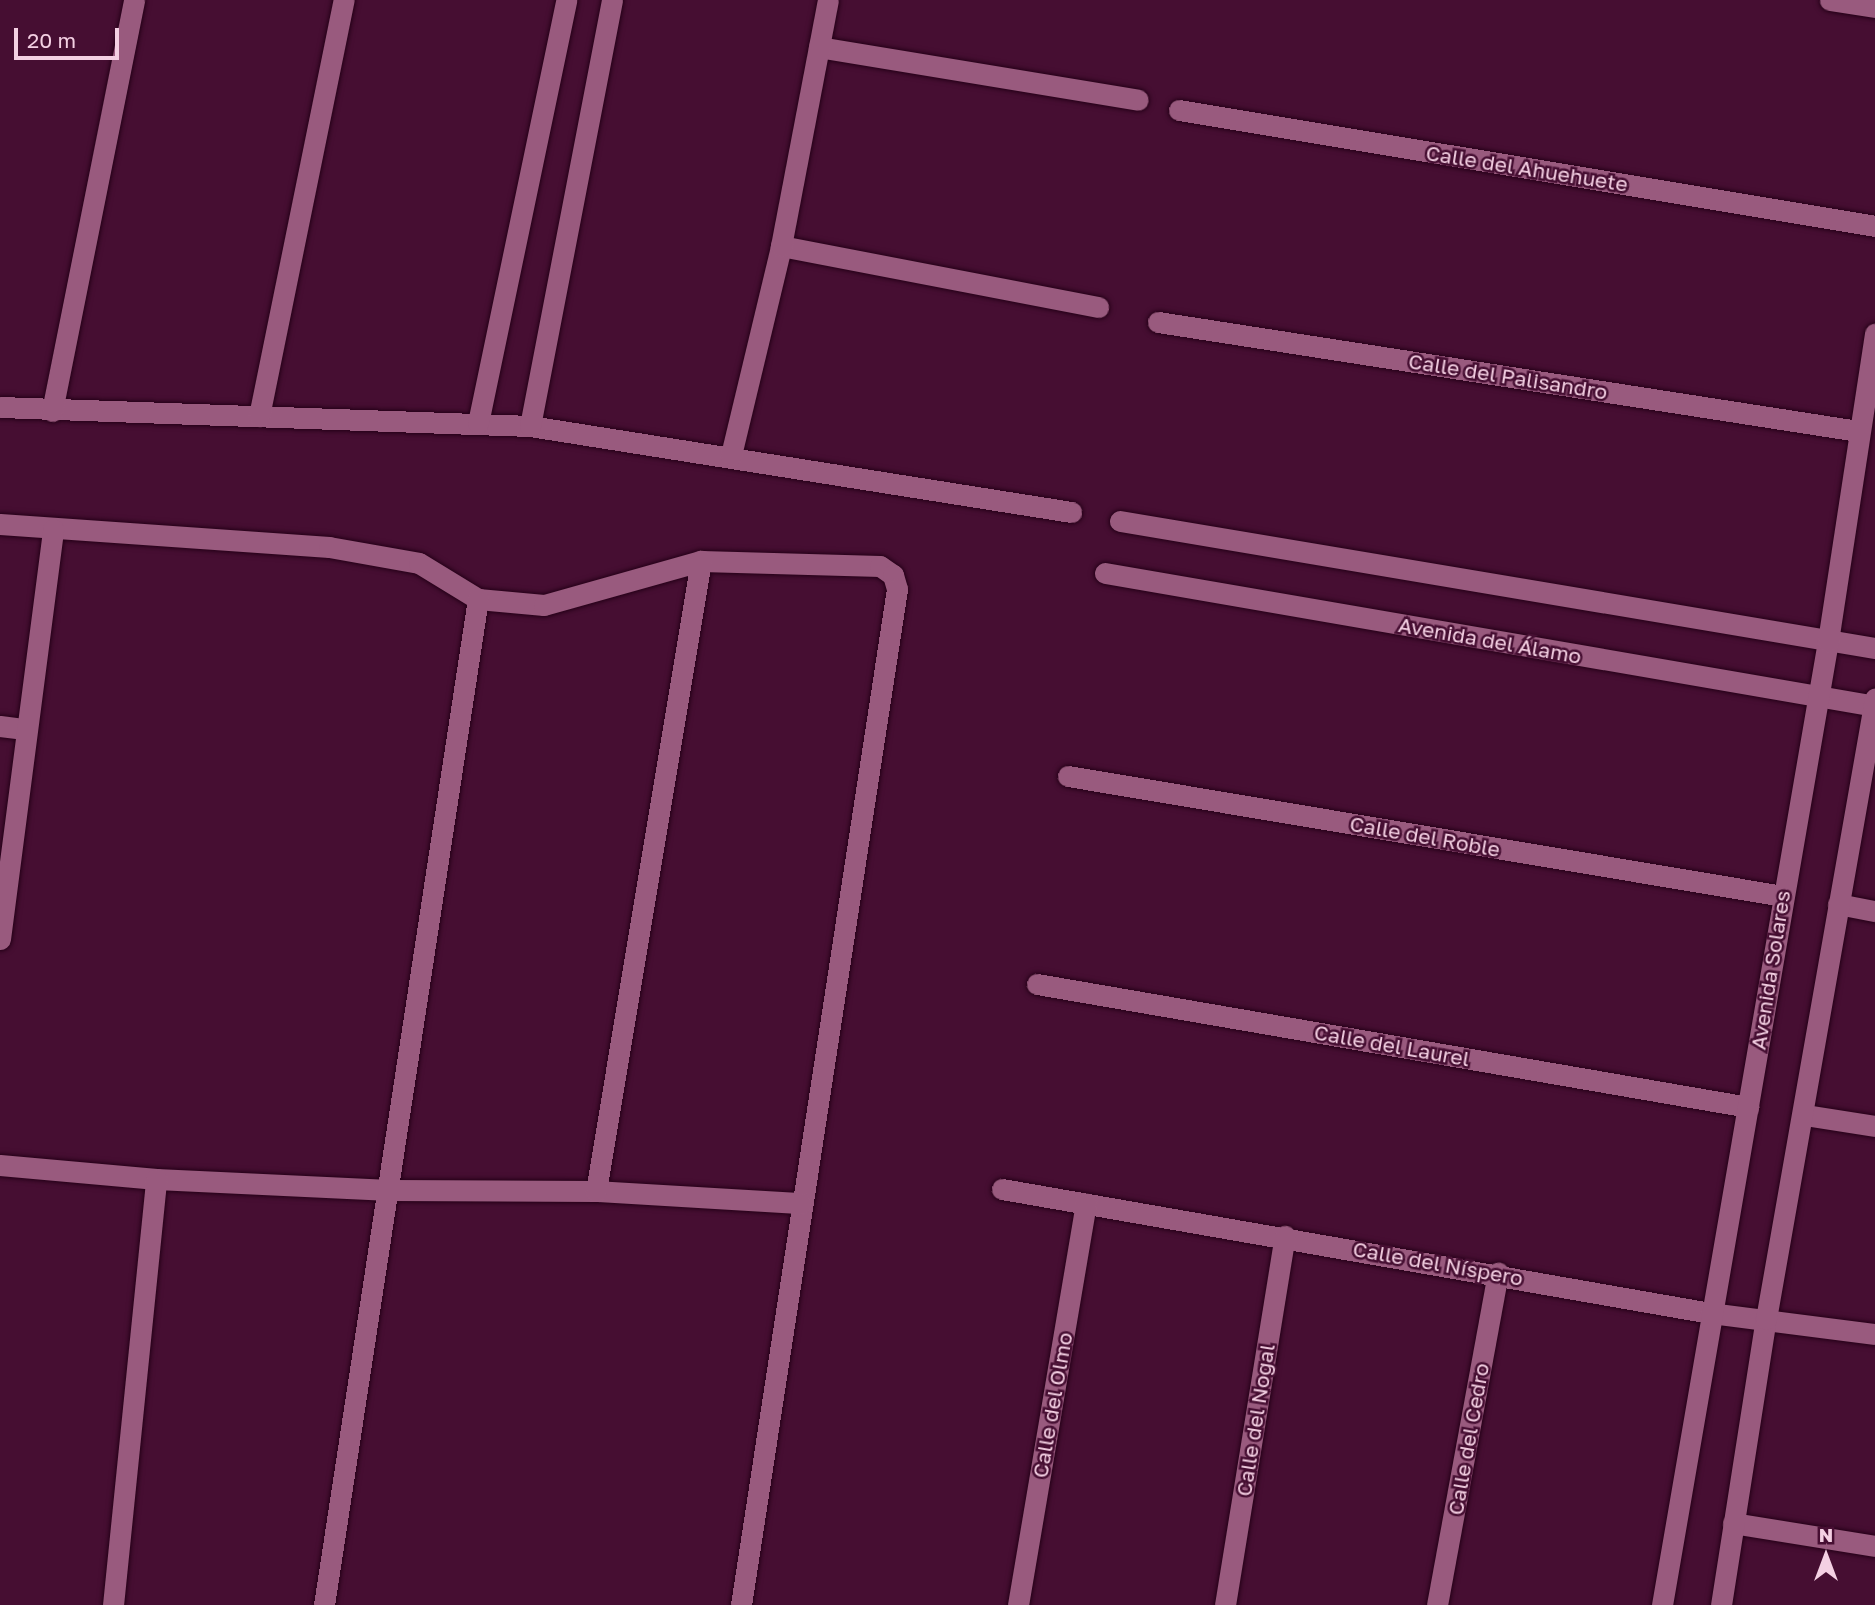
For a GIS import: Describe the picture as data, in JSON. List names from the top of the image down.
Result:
{
  "streets": {
    "street": [
      "Calle del Ahuehuete",
      "Calle del Palisandro",
      "Avenida del Álamo",
      "Calle del Roble",
      "Avenida Solares",
      "Calle del Laurel",
      "Calle del Níspero",
      "Calle del Olmo",
      "Calle del Nogal",
      "Calle del Cedro"
    ]
  },
  "crossings": [
    ["Calle del Palisandro", "Avenida Solares"],
    ["Avenida del Álamo", "Avenida Solares"],
    ["Calle del Roble", "Avenida Solares"],
    ["Avenida Solares", "Calle del Laurel"],
    ["Avenida Solares", "Calle del Níspero"],
    ["Calle del Níspero", "Calle del Olmo"],
    ["Calle del Níspero", "Calle del Nogal"],
    ["Calle del Níspero", "Calle del Cedro"]
  ],
  "scale_bar": "20 m",
  "north": "top"
}
